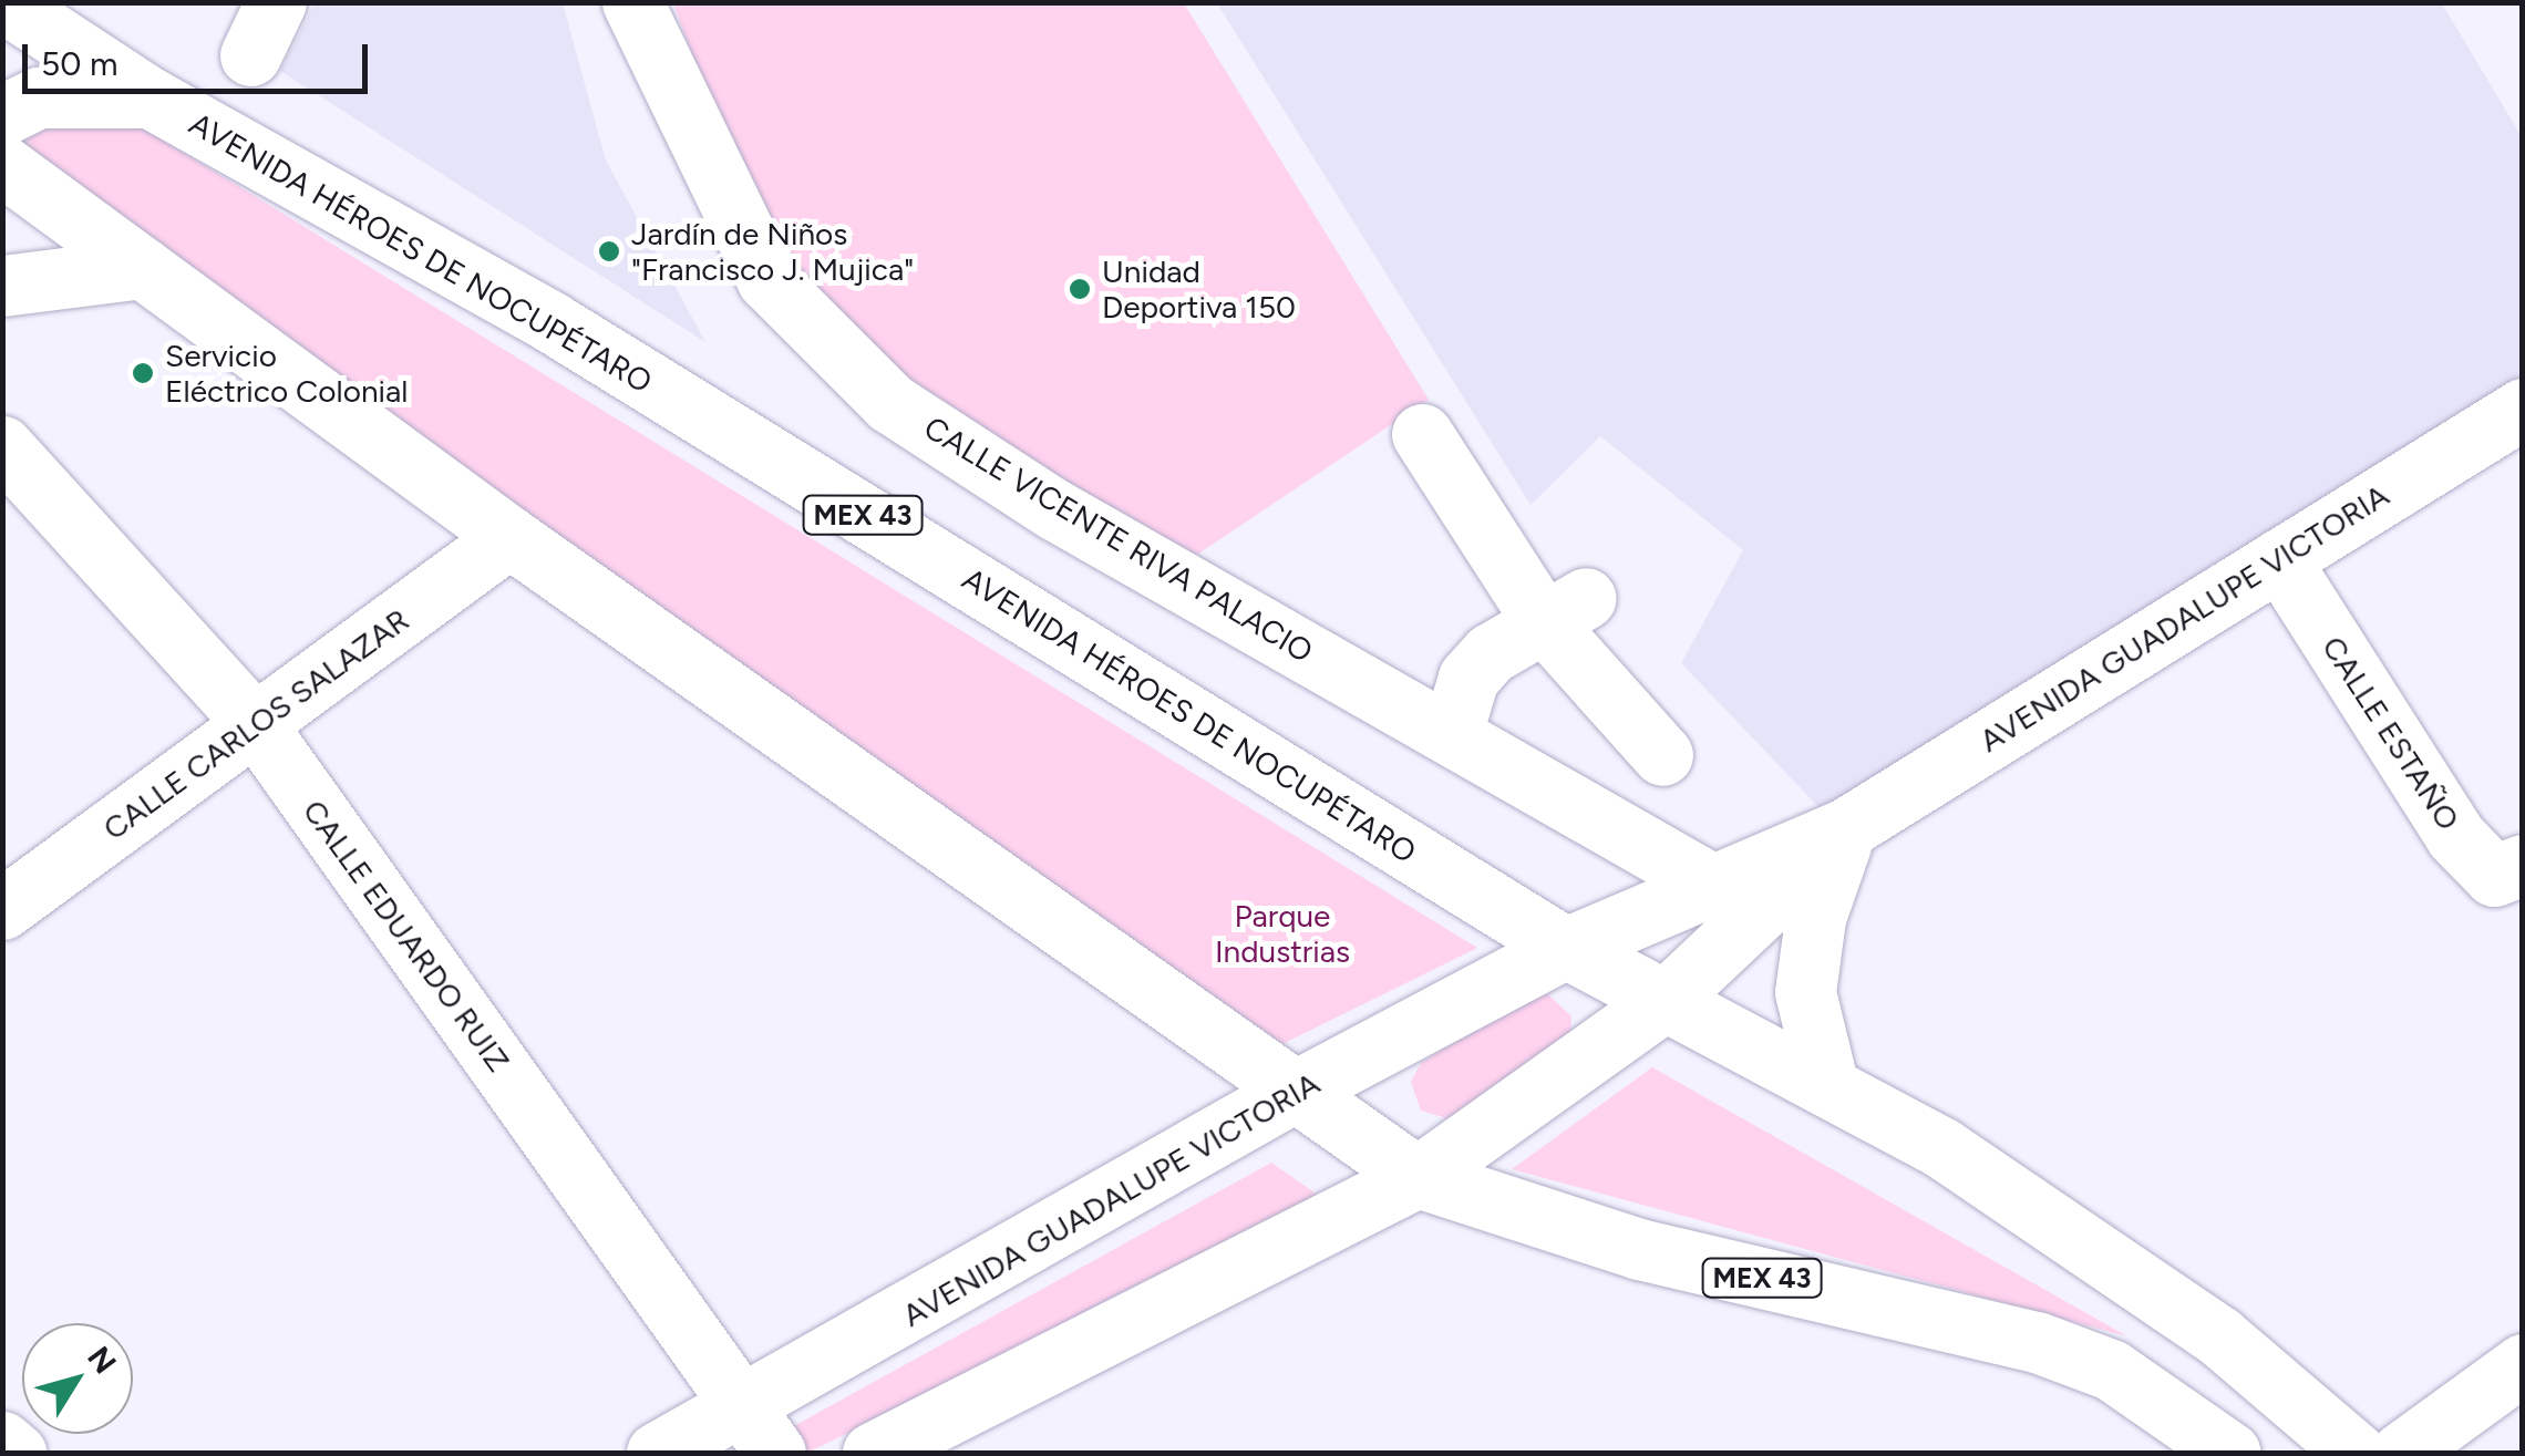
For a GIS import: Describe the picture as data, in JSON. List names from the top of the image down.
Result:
{
  "streets": {
    "main road": [
      "AVENIDA HÉROES DE NOCUPÉTARO",
      "MEX 43",
      "CALLE VICENTE RIVA PALACIO",
      "AVENIDA GUADALUPE VICTORIA",
      "CALLE CARLOS SALAZAR",
      "CALLE ESTAÑO",
      "CALLE EDUARDO RUIZ"
    ]
  },
  "crossings": [
    ["AVENIDA HÉROES DE NOCUPÉTARO", "AVENIDA GUADALUPE VICTORIA"],
    ["MEX 43", "AVENIDA GUADALUPE VICTORIA"],
    ["MEX 43", "CALLE CARLOS SALAZAR"],
    ["CALLE VICENTE RIVA PALACIO", "AVENIDA GUADALUPE VICTORIA"],
    ["AVENIDA GUADALUPE VICTORIA", "CALLE ESTAÑO"],
    ["AVENIDA GUADALUPE VICTORIA", "CALLE EDUARDO RUIZ"],
    ["CALLE CARLOS SALAZAR", "CALLE EDUARDO RUIZ"]
  ],
  "parks": ["Parque Industrias"],
  "places": ["Jardín de Niños \"Francisco J. Mujica\"", "Unidad Deportiva 150", "Servicio Eléctrico Colonial"],
  "scale_bar": "50 m",
  "north": "top right"
}
